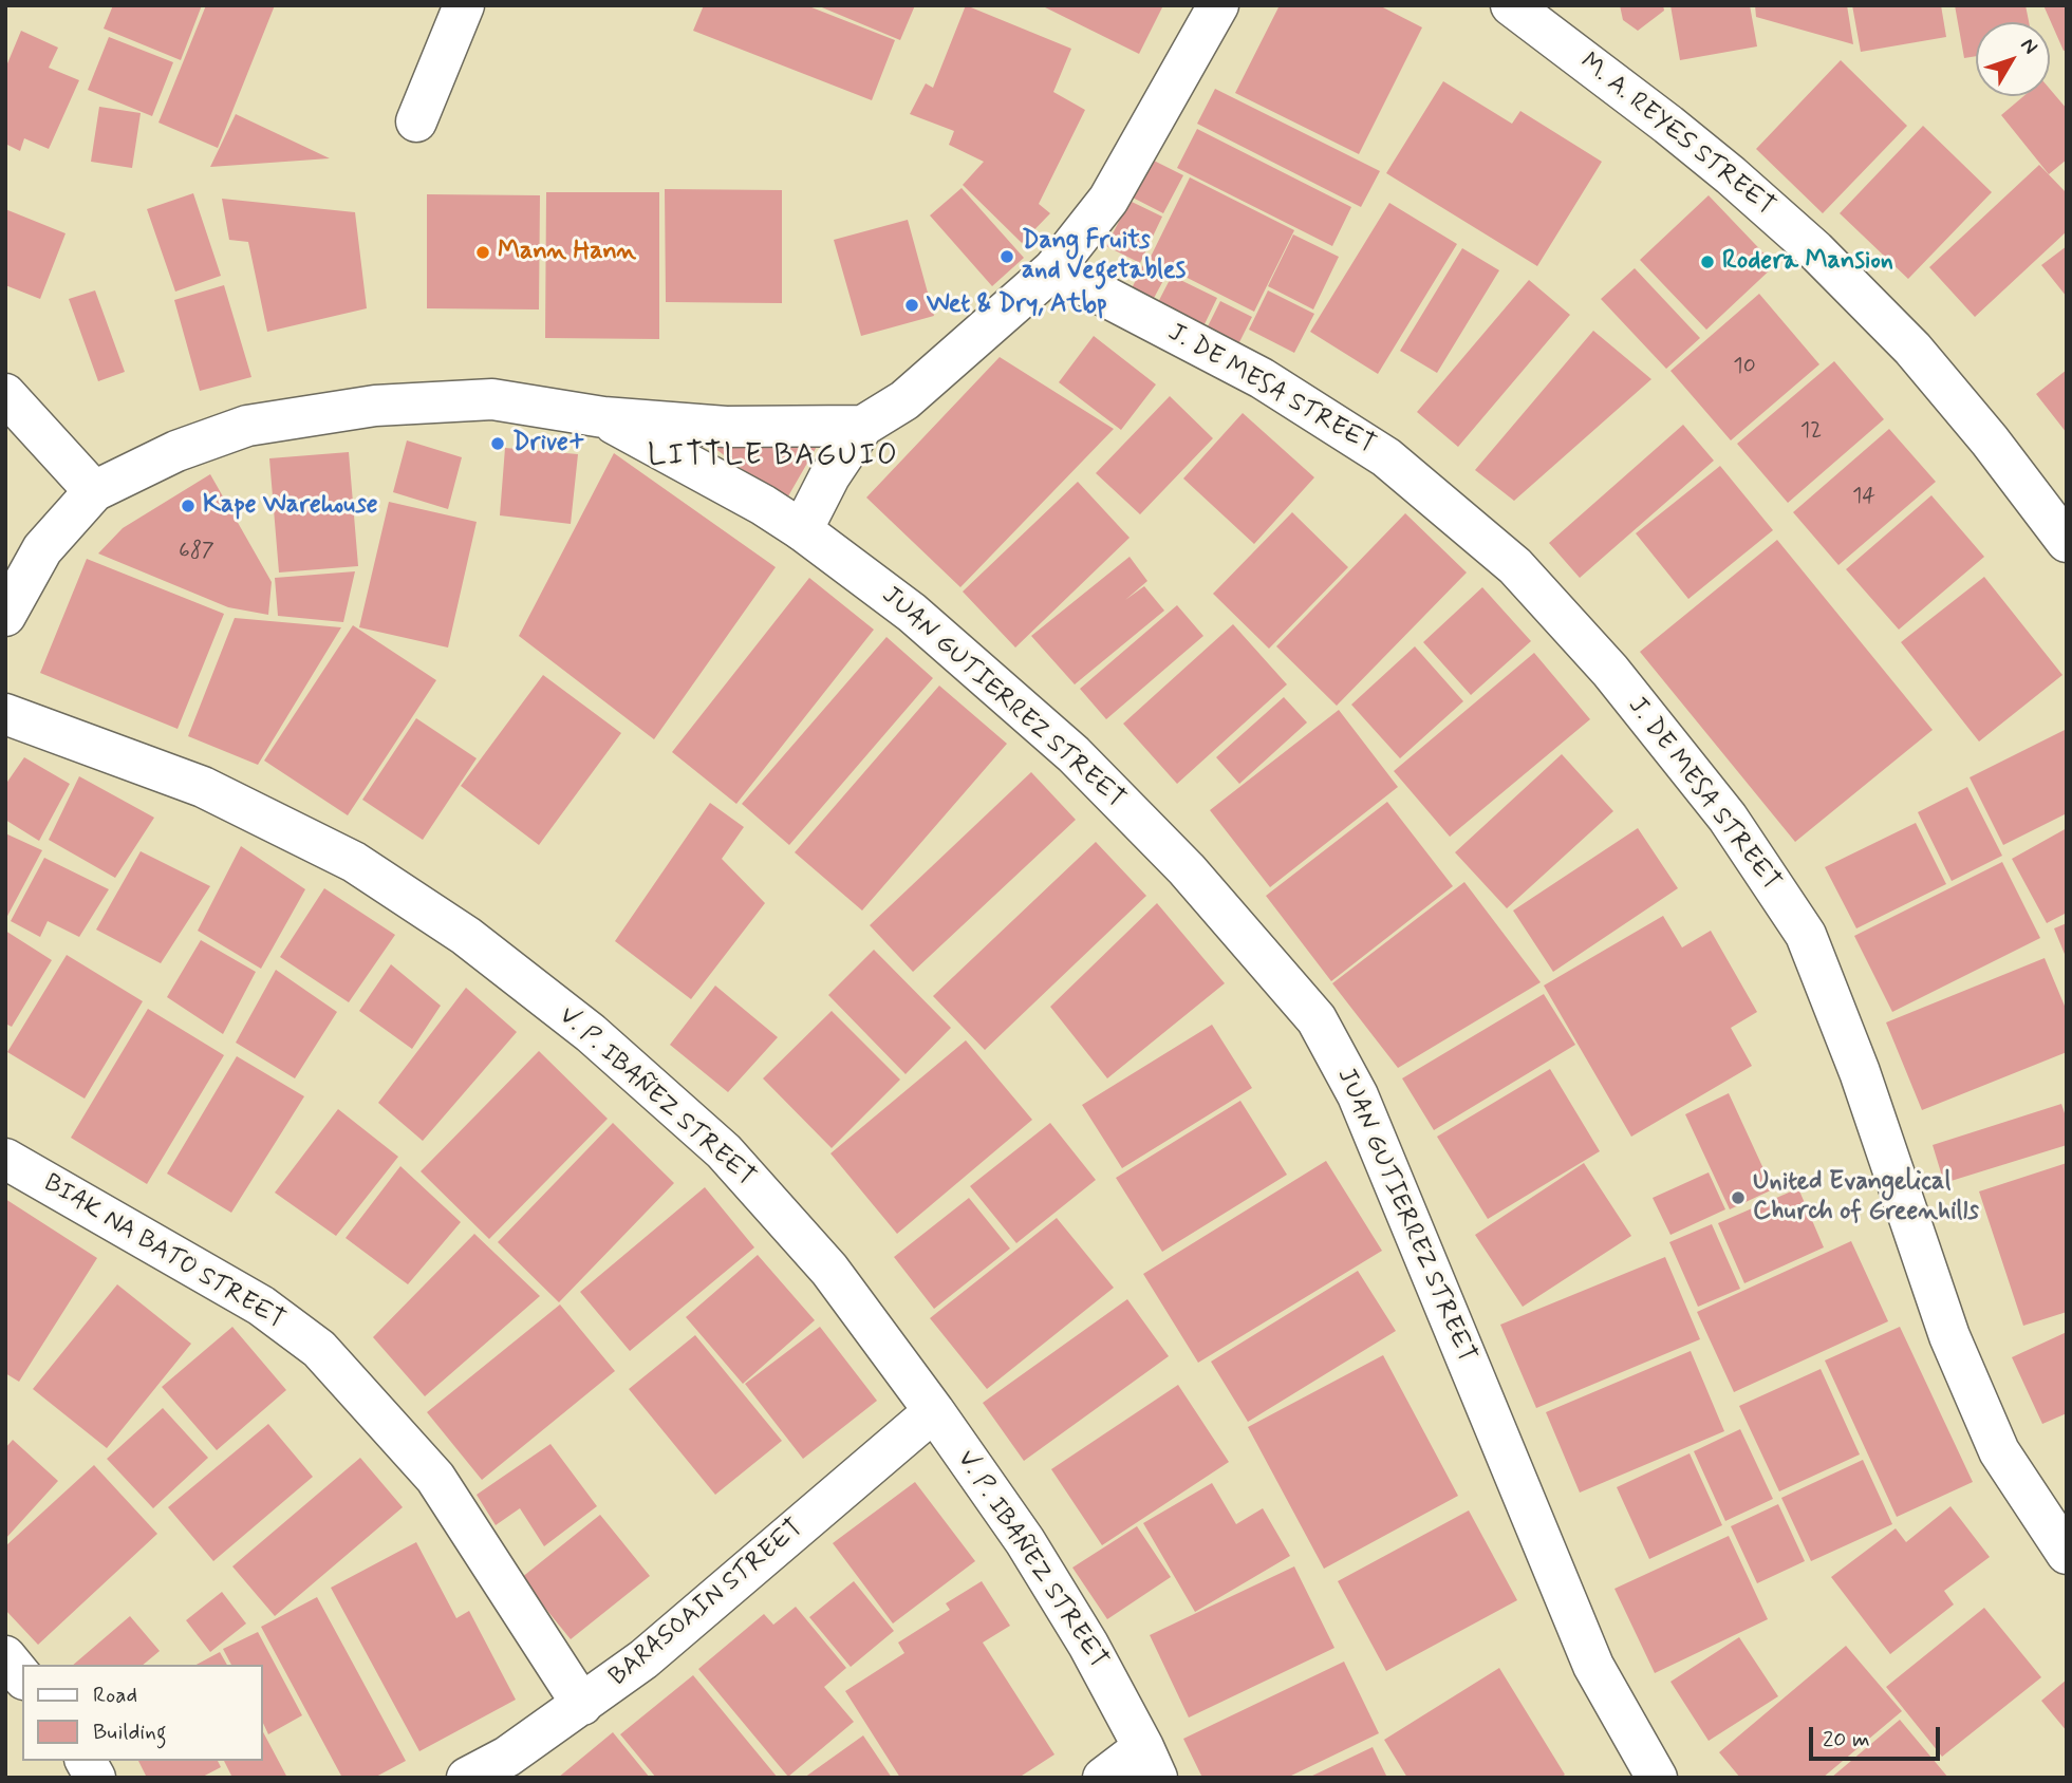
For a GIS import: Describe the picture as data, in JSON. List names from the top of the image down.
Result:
{
  "streets": {
    "street": [
      "M. A. REYES STREET",
      "J. DE MESA STREET",
      "JUAN GUTIERREZ STREET",
      "V. P. IBAÑEZ STREET",
      "BIAK NA BATO STREET",
      "BARASOAIN STREET"
    ]
  },
  "crossings": [
    ["V. P. IBAÑEZ STREET", "BARASOAIN STREET"],
    ["BIAK NA BATO STREET", "BARASOAIN STREET"]
  ],
  "districts": ["LITTLE BAGUIO"],
  "places": [
    "Mann Hann",
    "Dang Fruits and Vegetables",
    "Rodera Mansion",
    "Wet & Dry, Atbp",
    "Drive+",
    "Kape Warehouse",
    "United Evangelical Church of Greenhills"
  ],
  "house_numbers": [
    "10",
    "12",
    "14",
    "687"
  ],
  "legend": ["Road", "Building"],
  "scale_bar": "20 m",
  "north": "top right"
}
